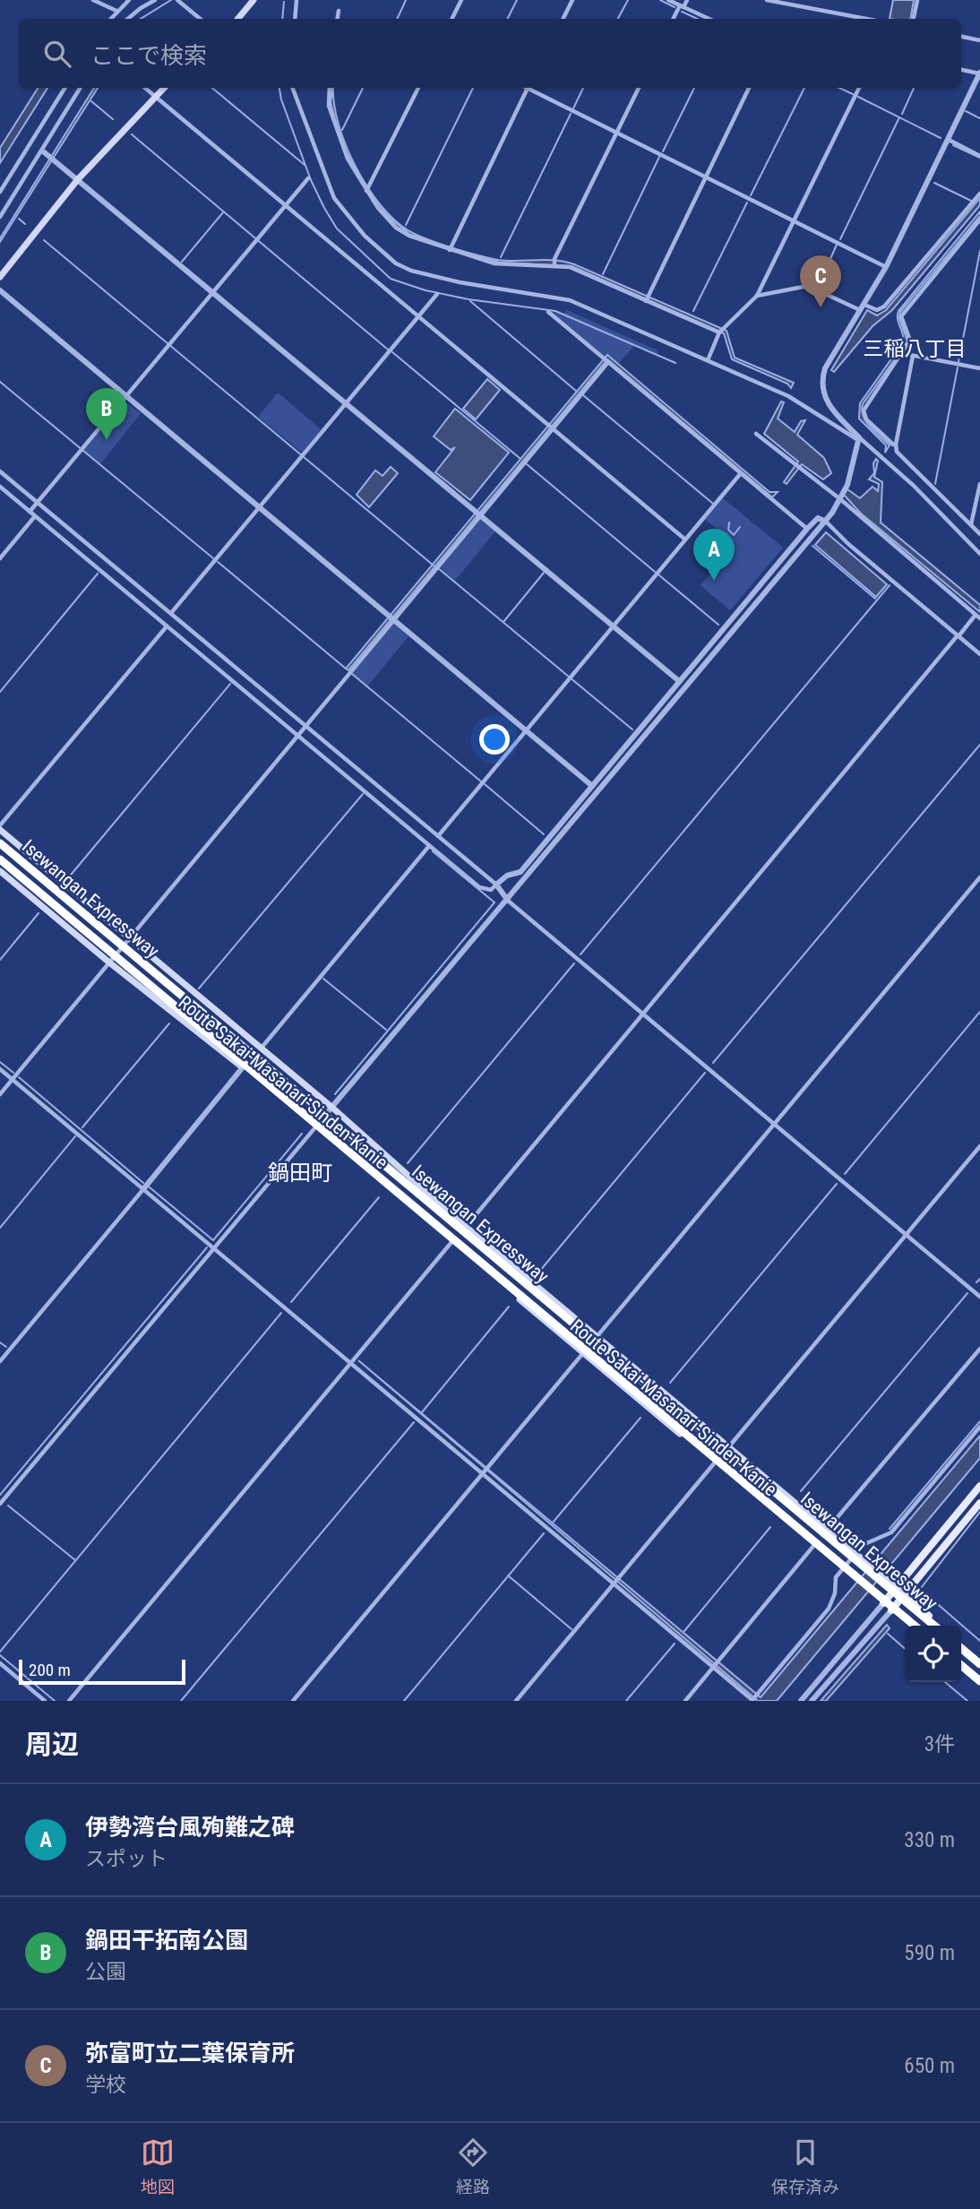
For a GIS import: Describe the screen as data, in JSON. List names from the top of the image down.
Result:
{
  "streets": {
    "highway": ["Isewangan Expressway"],
    "main road": ["Route Sakai-Masanari-Sinden-Kanie"]
  },
  "districts": ["三稲八丁目", "鍋田町"],
  "scale_bar": "200 m",
  "page": {
    "search": "ここで検索",
    "pins": ["C", "B", "A"],
    "scale": "200 m",
    "heading": ["周辺", "3件"],
    "list": [
      {
        "mark": "A",
        "name": "伊勢湾台風殉難之碑",
        "note": "スポット",
        "value": "330 m"
      },
      {
        "mark": "B",
        "name": "鍋田干拓南公園",
        "note": "公園",
        "value": "590 m"
      },
      {
        "mark": "C",
        "name": "弥富町立二葉保育所",
        "note": "学校",
        "value": "650 m"
      }
    ],
    "nav": ["地図", "経路", "保存済み"]
  }
}
